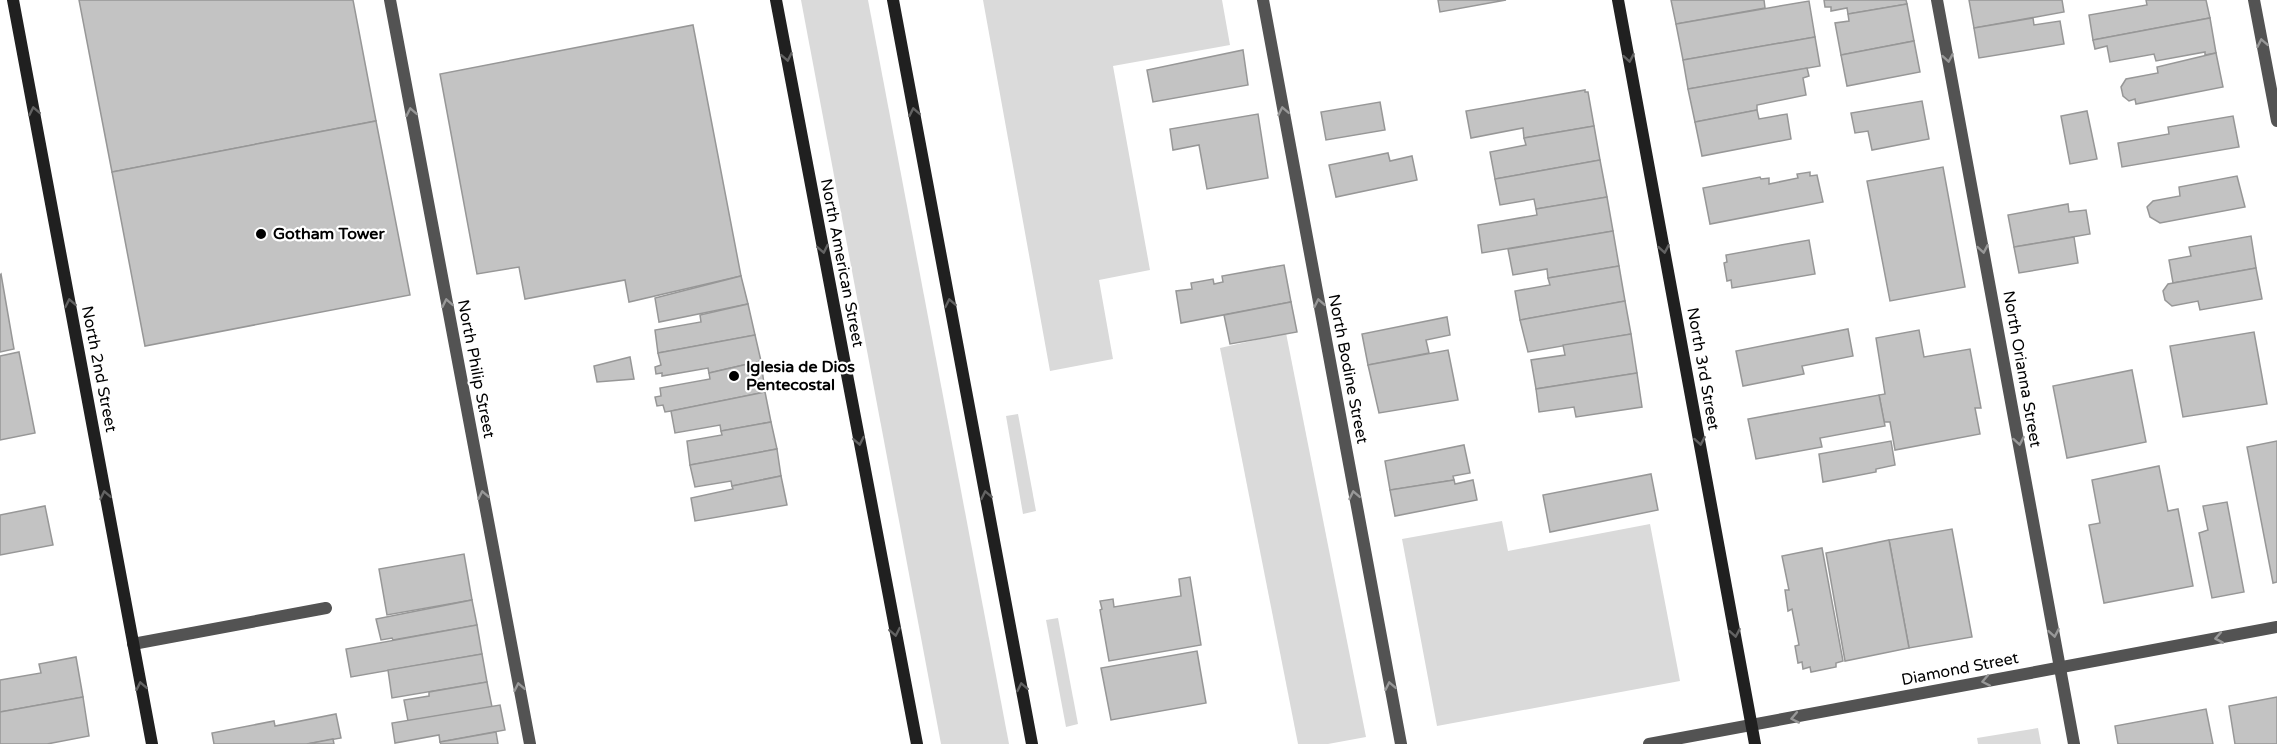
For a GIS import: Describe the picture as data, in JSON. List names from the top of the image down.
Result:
{
  "streets": {
    "street": [
      "North American Street",
      "North 2nd Street",
      "North Philip Street",
      "North Bodine Street",
      "North 3rd Street",
      "North Orianna Street",
      "Diamond Street"
    ]
  },
  "crossings": [
    ["North 3rd Street", "Diamond Street"],
    ["North Orianna Street", "Diamond Street"]
  ],
  "one_way": [
    "North American Street",
    "North 2nd Street",
    "North Philip Street",
    "North Bodine Street",
    "North 3rd Street",
    "North Orianna Street",
    "Diamond Street"
  ],
  "places": ["Gotham Tower", "Iglesia de Dios Pentecostal"]
}
